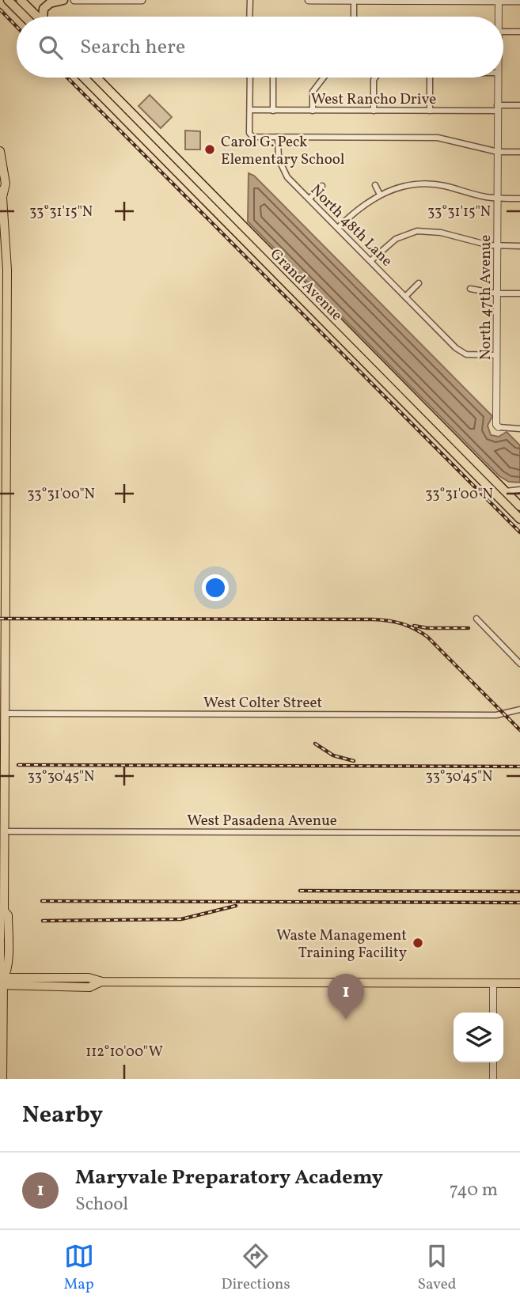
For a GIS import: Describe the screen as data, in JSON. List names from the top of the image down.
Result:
{
  "streets": {
    "highway": ["Grand Avenue"],
    "street": [
      "West Rancho Drive",
      "North 48th Lane",
      "North 47th Avenue",
      "West Colter Street",
      "West Pasadena Avenue"
    ]
  },
  "crossings": [
    ["West Rancho Drive", "North 47th Avenue"],
    ["North 48th Lane", "North 47th Avenue"]
  ],
  "places": ["Carol G. Peck Elementary School", "Waste Management Training Facility"],
  "page": {
    "search": "Search here",
    "pins": "1",
    "heading": "Nearby",
    "list": [
      {
        "mark": "1",
        "name": "Maryvale Preparatory Academy",
        "note": "School",
        "value": "740 m"
      }
    ],
    "nav": ["Map", "Directions", "Saved"]
  },
  "coordinates": [
    "33°31'15\"N",
    "33°31'00\"N",
    "33°30'45\"N",
    "112°10'00\"W"
  ]
}
